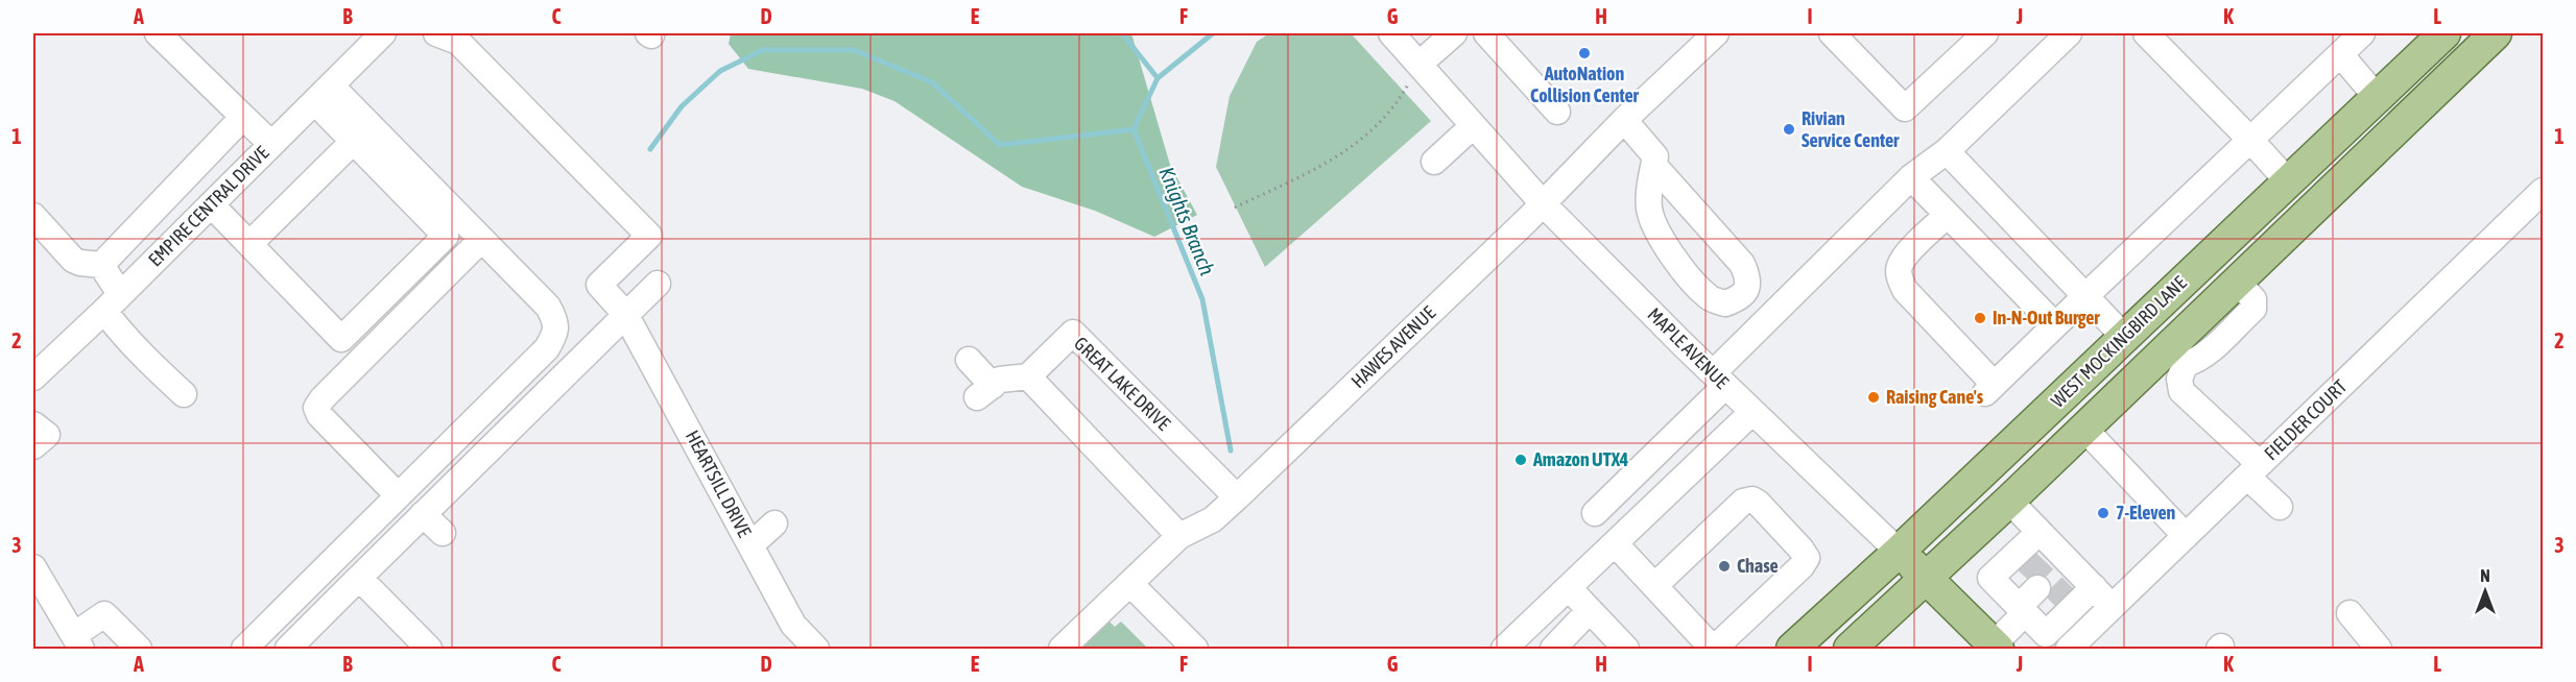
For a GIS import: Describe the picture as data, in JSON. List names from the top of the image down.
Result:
{
  "streets": {
    "main road": ["WEST MOCKINGBIRD LANE", "MAPLE AVENUE"],
    "street": [
      "EMPIRE CENTRAL DRIVE",
      "HAWES AVENUE",
      "GREAT LAKE DRIVE",
      "FIELDER COURT",
      "HEARTSILL DRIVE"
    ]
  },
  "crossings": [
    ["WEST MOCKINGBIRD LANE", "MAPLE AVENUE"],
    ["HAWES AVENUE", "MAPLE AVENUE"],
    ["HAWES AVENUE", "GREAT LAKE DRIVE"]
  ],
  "water": ["Knights Branch"],
  "places": [
    "AutoNation Collision Center",
    "Rivian Service Center",
    "In-N-Out Burger",
    "Raising Cane's",
    "Amazon UTX4",
    "7-Eleven",
    "Chase"
  ],
  "north": "top",
  "grid": {
    "columns": [
      "A",
      "B",
      "C",
      "D",
      "E",
      "F",
      "G",
      "H",
      "I",
      "J",
      "K",
      "L"
    ],
    "rows": ["1", "2", "3"]
  }
}
